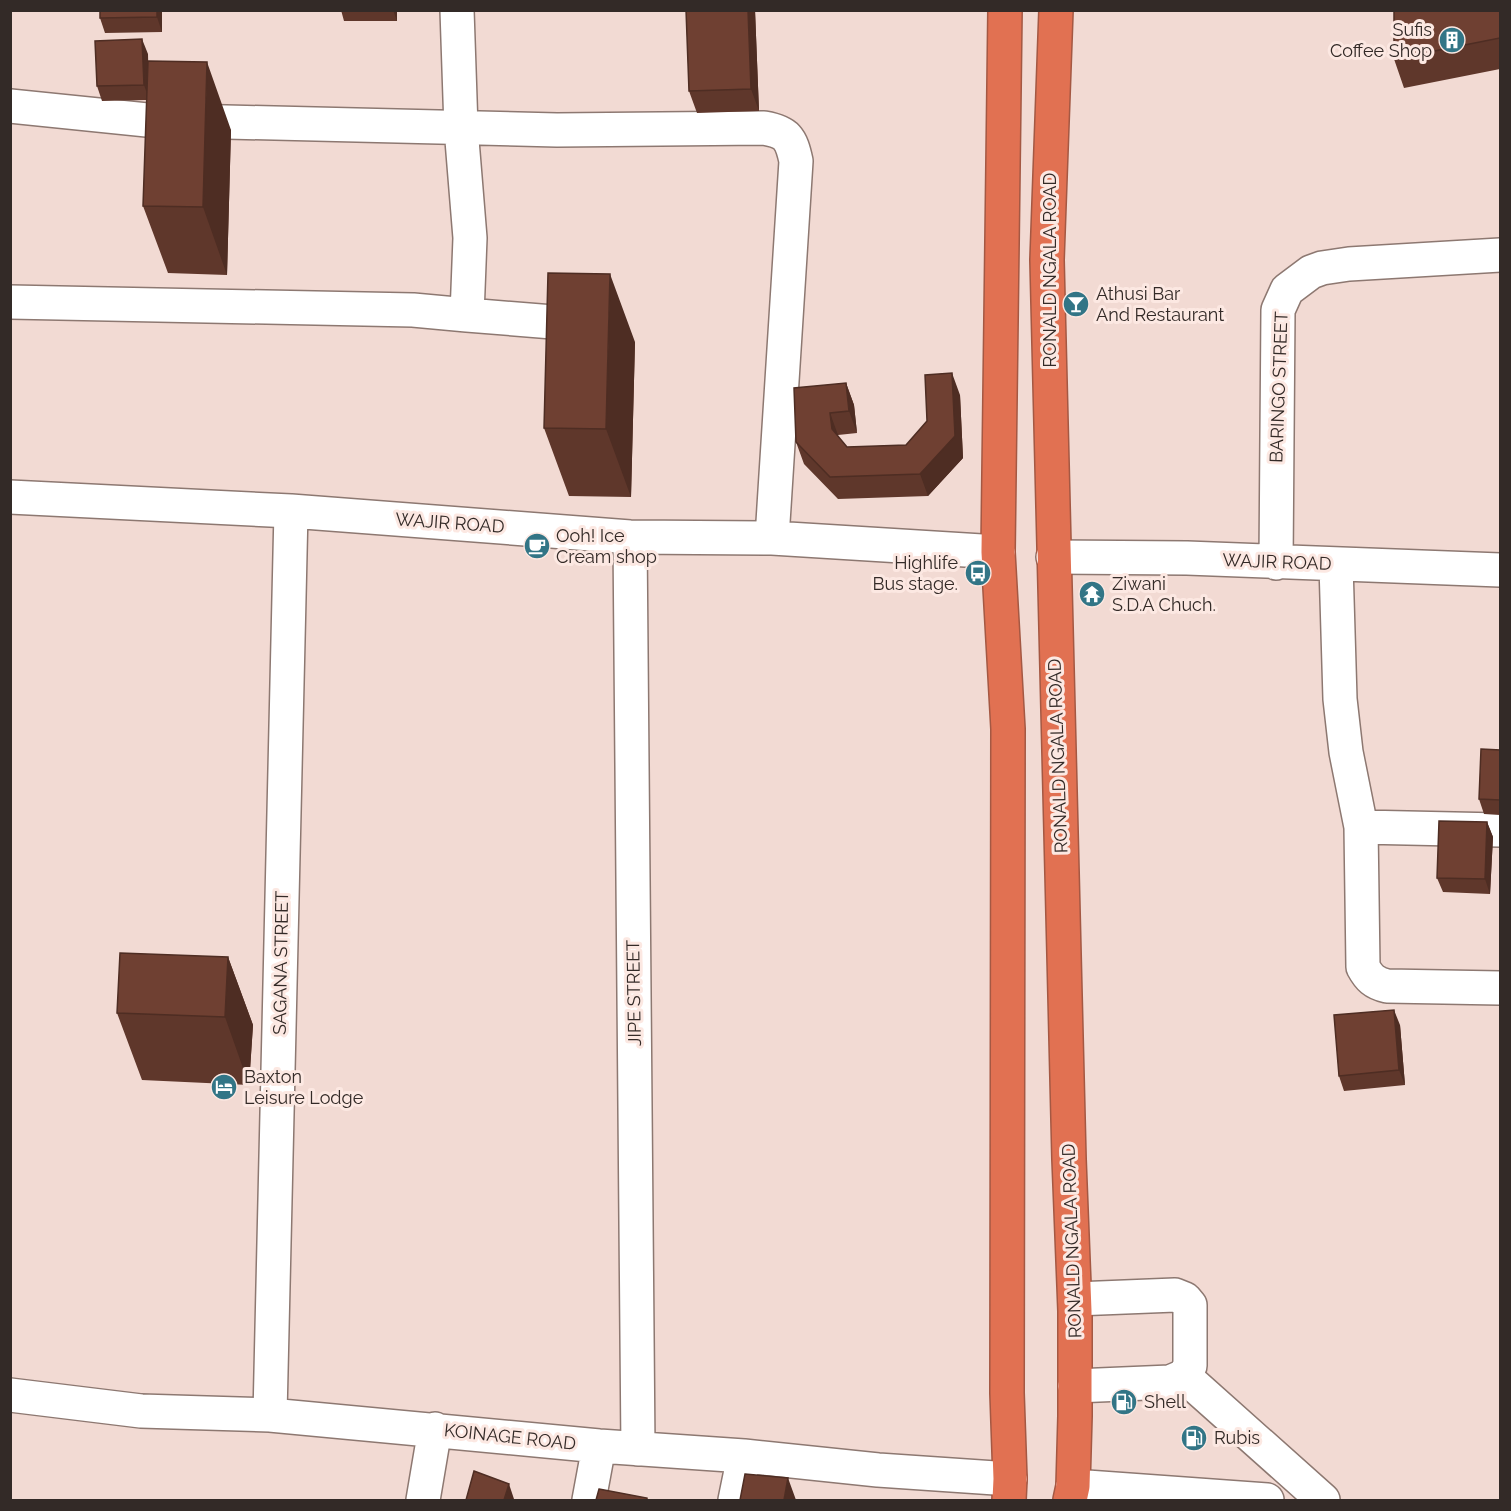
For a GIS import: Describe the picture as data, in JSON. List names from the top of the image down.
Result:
{
  "streets": {
    "highway": ["RONALD NGALA ROAD"],
    "street": [
      "BARINGO STREET",
      "WAJIR ROAD",
      "SAGANA STREET",
      "JIPE STREET",
      "KOINAGE ROAD"
    ]
  },
  "crossings": [
    ["RONALD NGALA ROAD", "WAJIR ROAD"],
    ["BARINGO STREET", "WAJIR ROAD"],
    ["WAJIR ROAD", "SAGANA STREET"],
    ["WAJIR ROAD", "JIPE STREET"],
    ["SAGANA STREET", "KOINAGE ROAD"],
    ["JIPE STREET", "KOINAGE ROAD"]
  ],
  "places": {
    "building": ["Sufis Coffee Shop"],
    "bar": ["Athusi Bar And Restaurant"],
    "cafe": ["Ooh! Ice Cream shop"],
    "bus stop": ["Highlife Bus stage."],
    "temple": ["Ziwani S.D.A Chuch."],
    "hotel": ["Baxton Leisure Lodge"],
    "fuel station": ["Shell", "Rubis"]
  }
}
